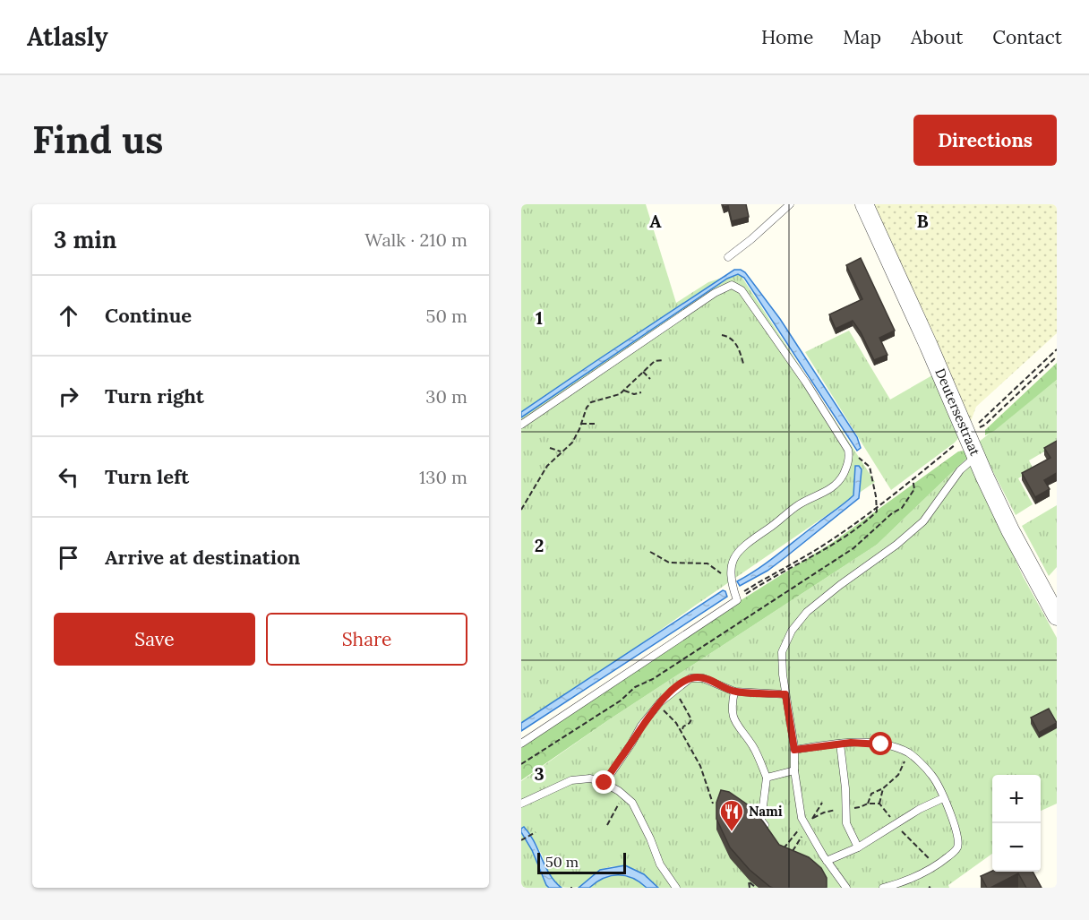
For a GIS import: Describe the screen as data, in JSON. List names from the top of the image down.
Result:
{
  "streets": {
    "street": ["Deutersestraat"]
  },
  "places": {
    "restaurant": ["Nami"]
  },
  "scale_bar": "50 m",
  "page": {
    "header": "Atlasly",
    "nav": [
      "Home",
      "Map",
      "About",
      "Contact"
    ],
    "buttons": [
      "Directions",
      ["Save", "Share"]
    ],
    "title": "Find us",
    "heading": ["3 min", "Walk · 210 m"],
    "list": [
      ["Continue", "50 m"],
      ["Turn right", "30 m"],
      ["Turn left", "130 m"],
      "Arrive at destination"
    ],
    "map_buttons": ["+", "−"],
    "scale": "50 m"
  },
  "grid": {
    "columns": ["A", "B"],
    "rows": ["1", "2", "3"]
  }
}
